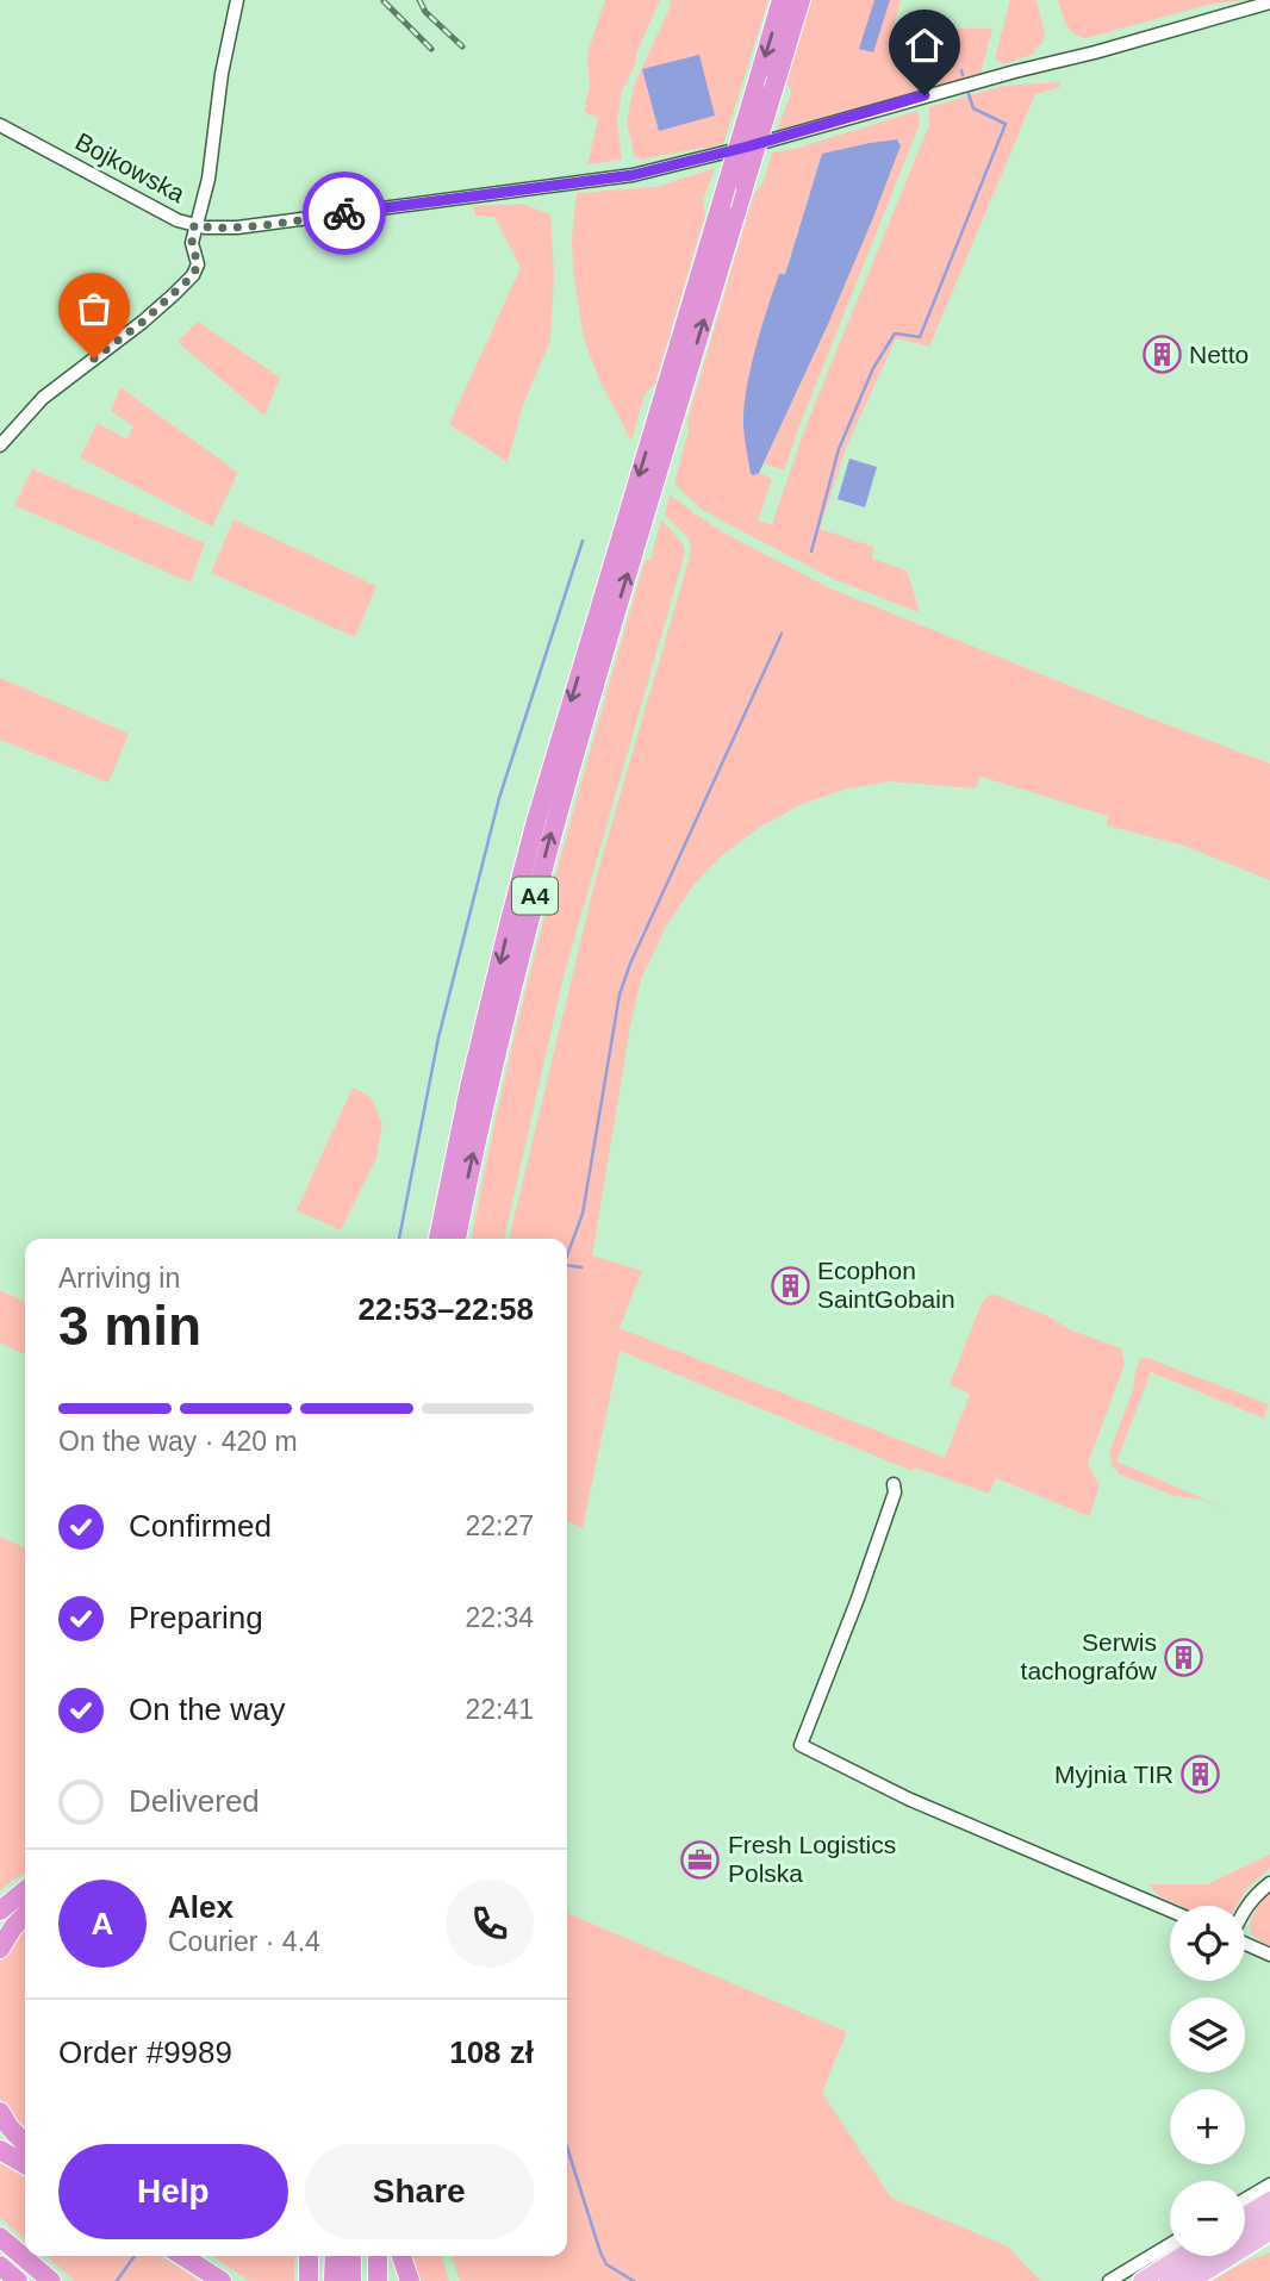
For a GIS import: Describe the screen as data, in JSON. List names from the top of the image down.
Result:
{
  "streets": {
    "highway": ["A4"],
    "street": ["Bojkowska"]
  },
  "places": {
    "building": [
      "Netto",
      "Ecophon SaintGobain",
      "Serwis tachografów",
      "Myjnia TIR"
    ],
    "office": ["Fresh Logistics Polska"]
  },
  "page": {
    "heading": ["3 min", "Arriving in", "22:53–22:58"],
    "panel": [
      "Alex",
      "Courier · 4.4",
      "Order #9989",
      "108 zł"
    ],
    "bar": "On the way · 420 m",
    "list": [
      ["Confirmed", "22:27"],
      ["Preparing", "22:34"],
      ["On the way", "22:41"],
      "Delivered"
    ],
    "round": "A",
    "map_buttons": ["+", "−"],
    "buttons": ["Help", "Share"]
  }
}
